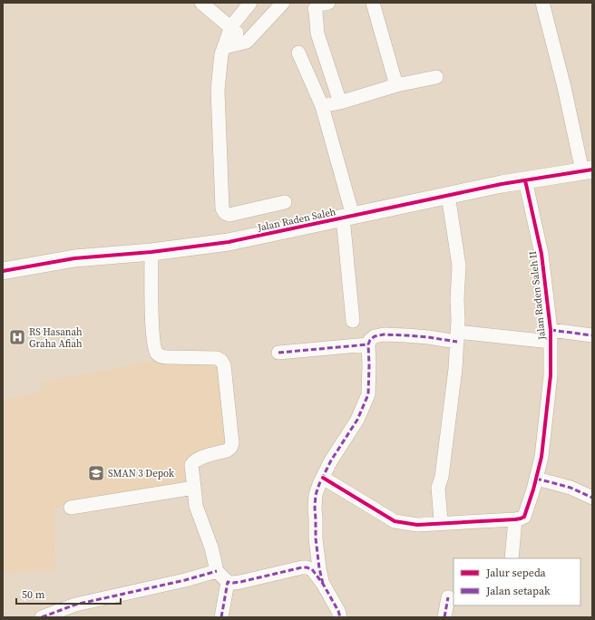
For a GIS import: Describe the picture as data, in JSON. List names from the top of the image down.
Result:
{
  "streets": {
    "street": ["Jalan Raden Saleh", "Jalan Raden Saleh II"]
  },
  "crossings": [
    ["Jalan Raden Saleh", "Jalan Raden Saleh II"]
  ],
  "places": {
    "hospital": ["RS Hasanah Graha Afiah"],
    "school or university": ["SMAN 3 Depok"]
  },
  "legend": ["Jalur sepeda", "Jalan setapak"],
  "scale_bar": "50 m"
}
